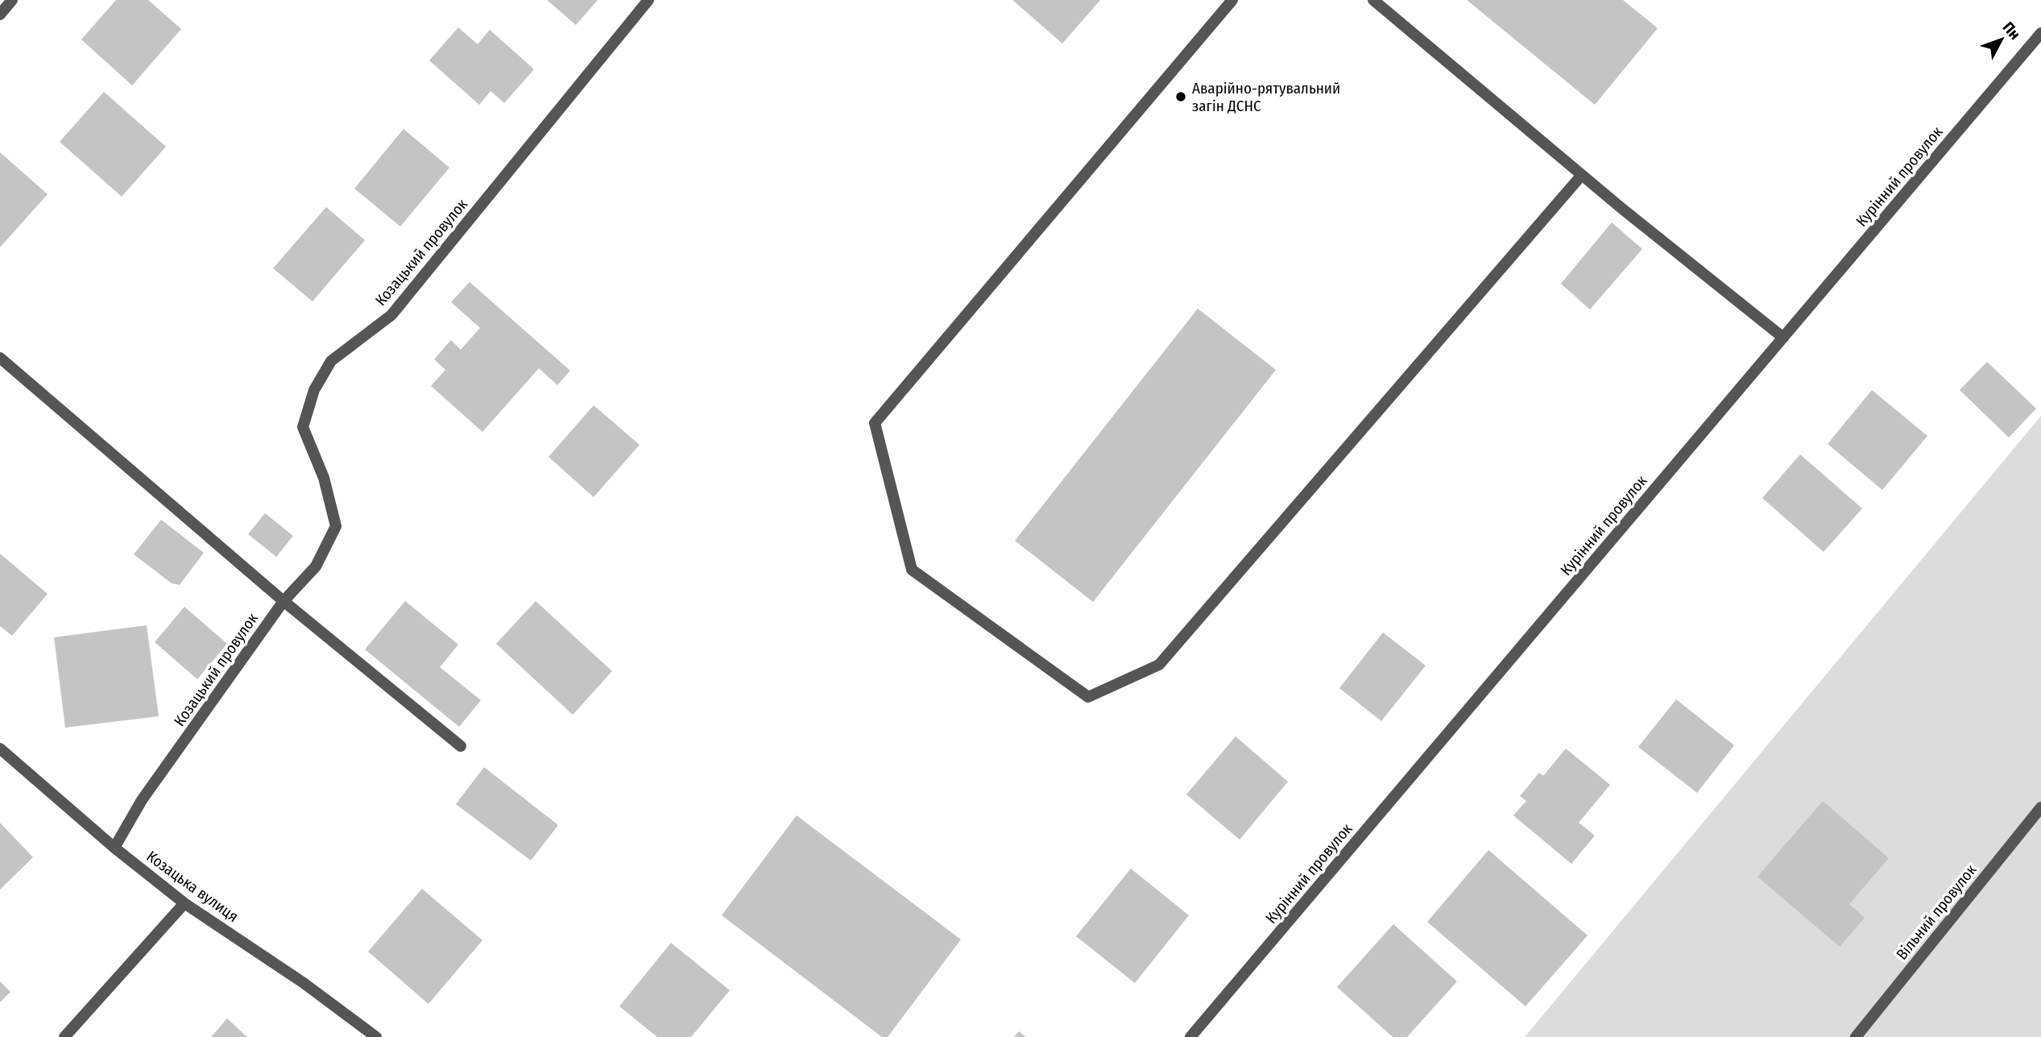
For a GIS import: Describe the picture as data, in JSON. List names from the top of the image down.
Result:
{
  "streets": {
    "street": [
      "Курінний провулок",
      "Козацький провулок",
      "Козацька вулиця",
      "Вільний провулок"
    ]
  },
  "crossings": [
    ["Козацький провулок", "Козацька вулиця"]
  ],
  "places": ["Аварійно-рятувальний загін ДСНС"],
  "north": "top right"
}
